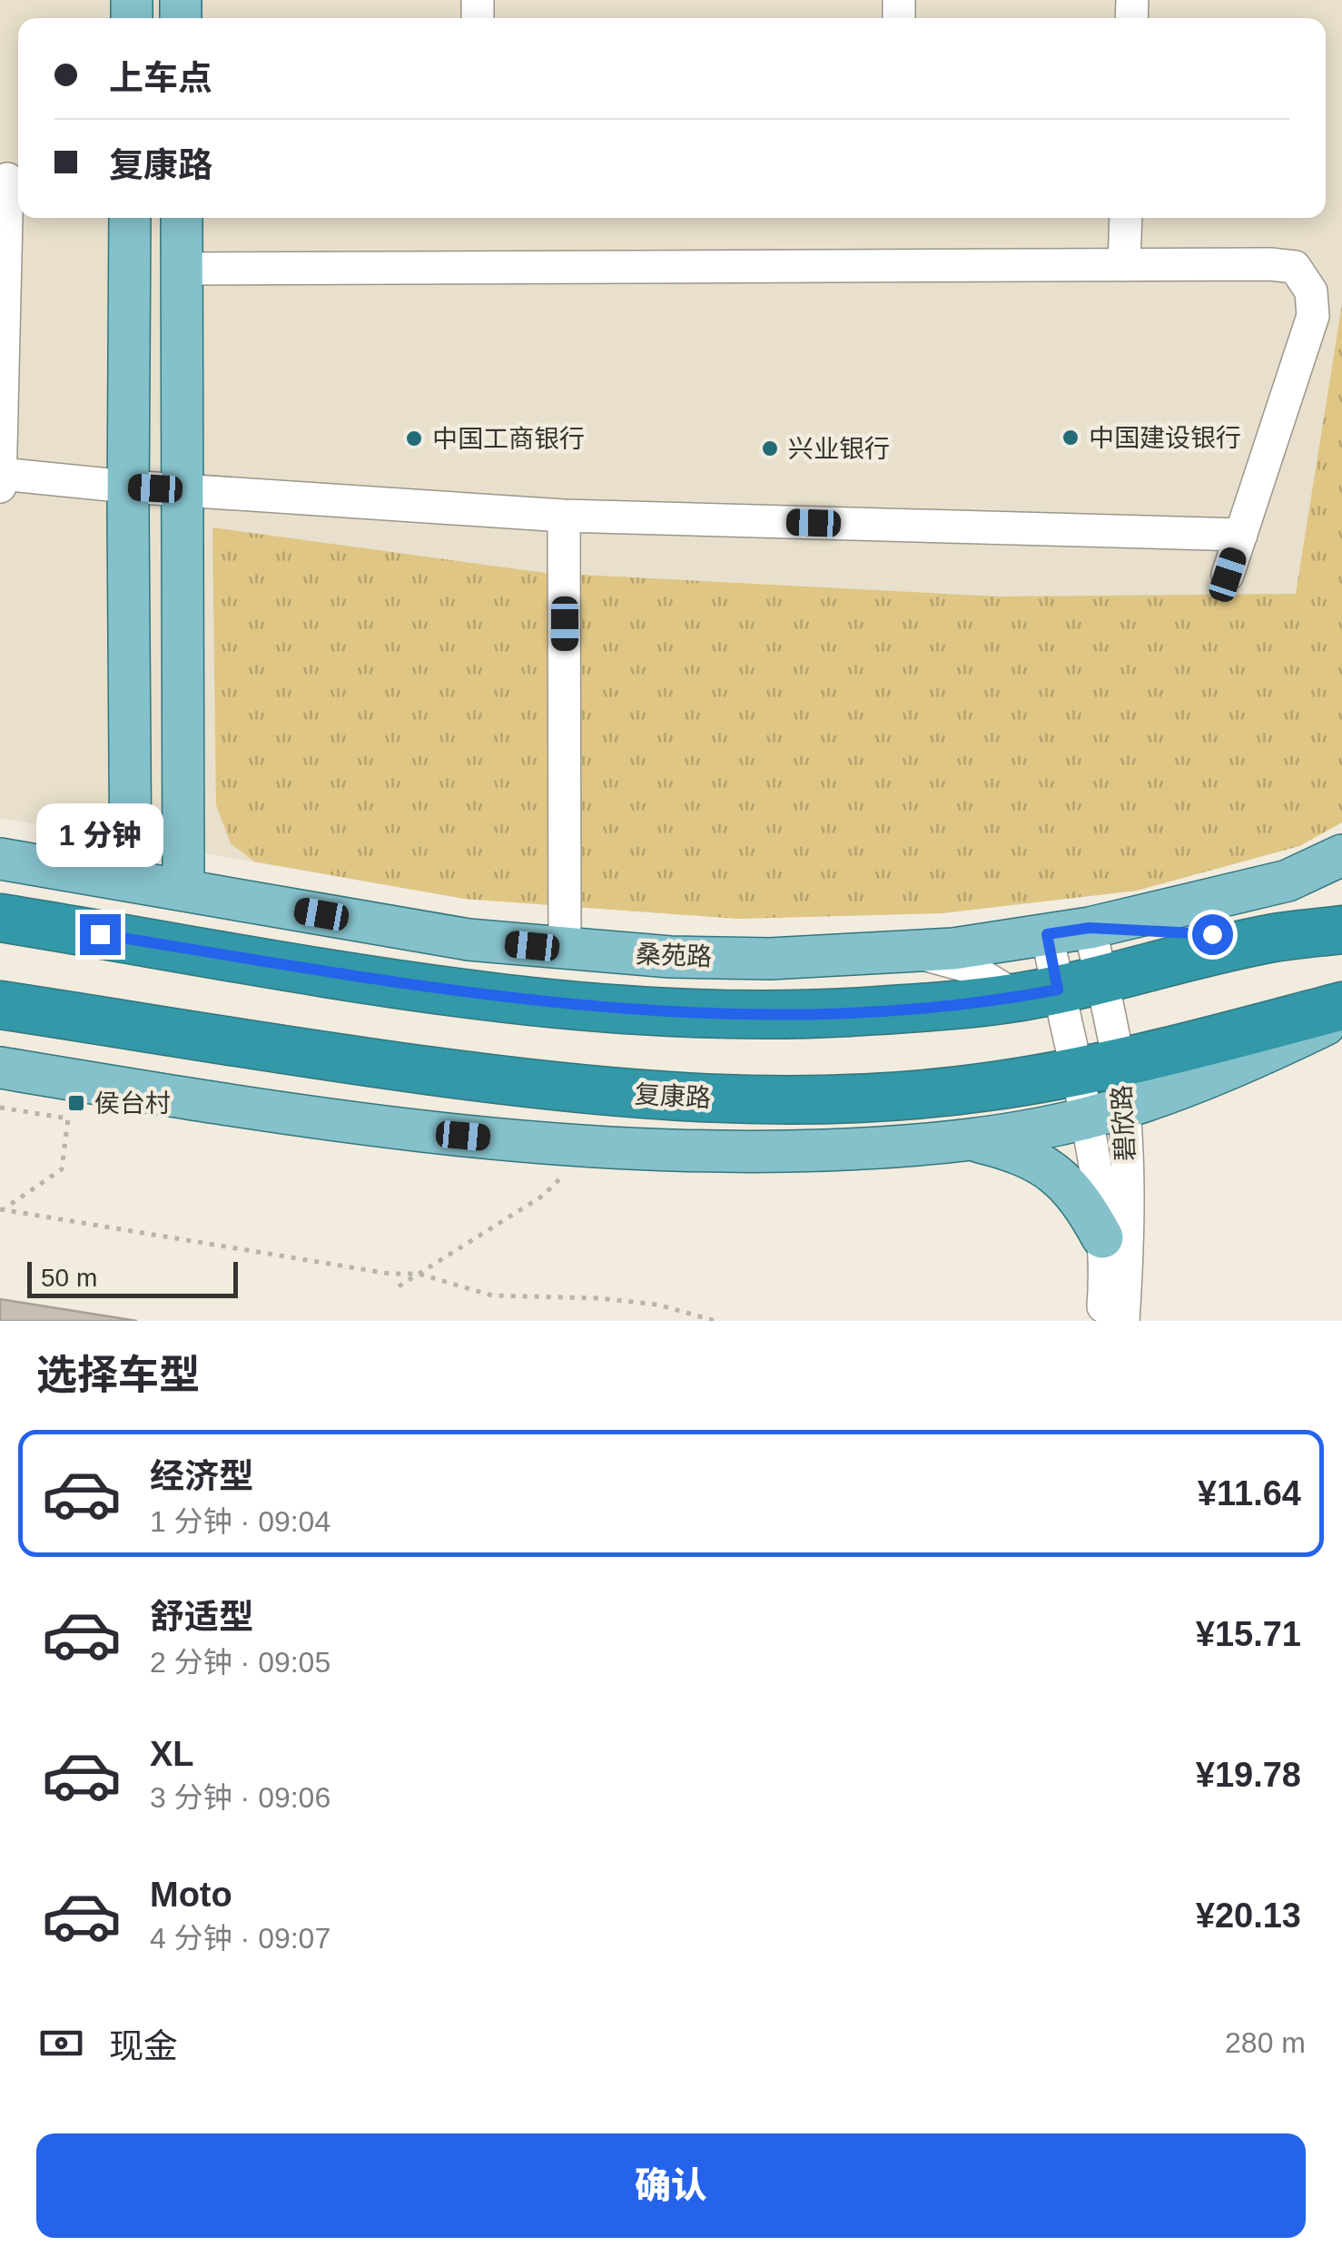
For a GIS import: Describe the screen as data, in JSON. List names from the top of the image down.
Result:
{
  "streets": {
    "highway": ["复康路"],
    "main road": ["桑苑路"],
    "street": ["碧欣路"]
  },
  "crossings": [
    ["桑苑路", "碧欣路"],
    ["复康路", "碧欣路"]
  ],
  "places": {
    "other": ["中国建设银行", "中国工商银行", "兴业银行"],
    "transit": ["侯台村"]
  },
  "scale_bar": "50 m",
  "page": {
    "banner": ["上车点", "复康路"],
    "bubble": "1 分钟",
    "scale": "50 m",
    "heading": "选择车型",
    "list": [
      {
        "name": "经济型",
        "note": "1 分钟 · 09:04",
        "value": "¥11.64"
      },
      {
        "name": "舒适型",
        "note": "2 分钟 · 09:05",
        "value": "¥15.71"
      },
      {
        "name": "XL",
        "note": "3 分钟 · 09:06",
        "value": "¥19.78"
      },
      {
        "name": "Moto",
        "note": "4 分钟 · 09:07",
        "value": "¥20.13"
      }
    ],
    "pay": ["现金", "280 m"],
    "buttons": "确认"
  }
}
